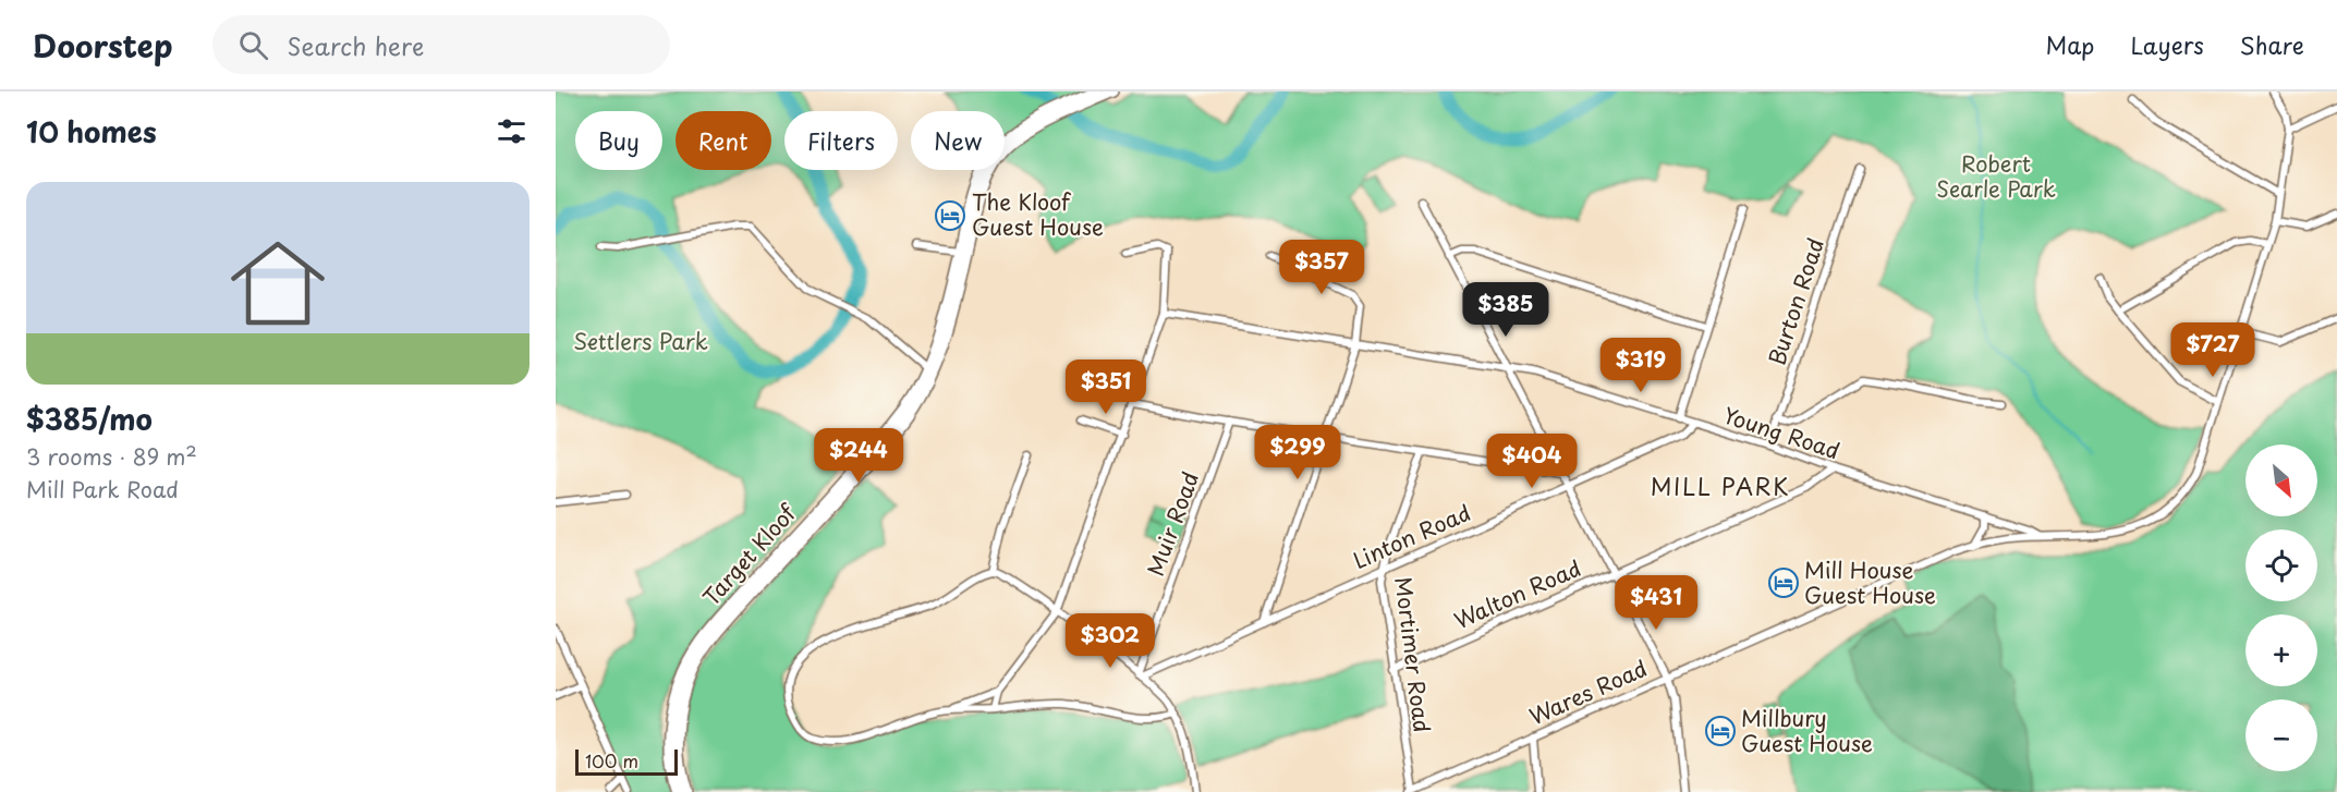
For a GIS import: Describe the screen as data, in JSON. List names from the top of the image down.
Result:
{
  "streets": {
    "main road": ["Target Kloof"],
    "street": [
      "Burton Road",
      "Young Road",
      "Muir Road",
      "Linton Road",
      "Walton Road",
      "Mortimer Road",
      "Wares Road"
    ]
  },
  "crossings": [
    ["Burton Road", "Young Road"],
    ["Young Road", "Linton Road"],
    ["Young Road", "Walton Road"],
    ["Young Road", "Wares Road"],
    ["Muir Road", "Linton Road"],
    ["Linton Road", "Mortimer Road"],
    ["Walton Road", "Mortimer Road"],
    ["Mortimer Road", "Wares Road"]
  ],
  "districts": ["MILL PARK"],
  "parks": ["Robert Searle Park", "Settlers Park"],
  "places": {
    "hotel": ["The Kloof Guest House", "Mill House Guest House", "Millbury Guest House"]
  },
  "scale_bar": "100 m",
  "north": "bottom right",
  "page": {
    "header": "Doorstep",
    "search": "Search here",
    "nav": ["Map", "Layers", "Share"],
    "heading": "10 homes",
    "chip": [
      "Buy",
      "Rent",
      "Filters",
      "New"
    ],
    "list": [
      {
        "name": "$385/mo",
        "note": "3 rooms · 89 m² · Mill Park Road"
      }
    ],
    "price": [
      "$357",
      "$385",
      "$727",
      "$319",
      "$351",
      "$299",
      "$244",
      "$404",
      "$431",
      "$302"
    ],
    "map_buttons": ["+", "−"],
    "scale": "100 m"
  }
}
